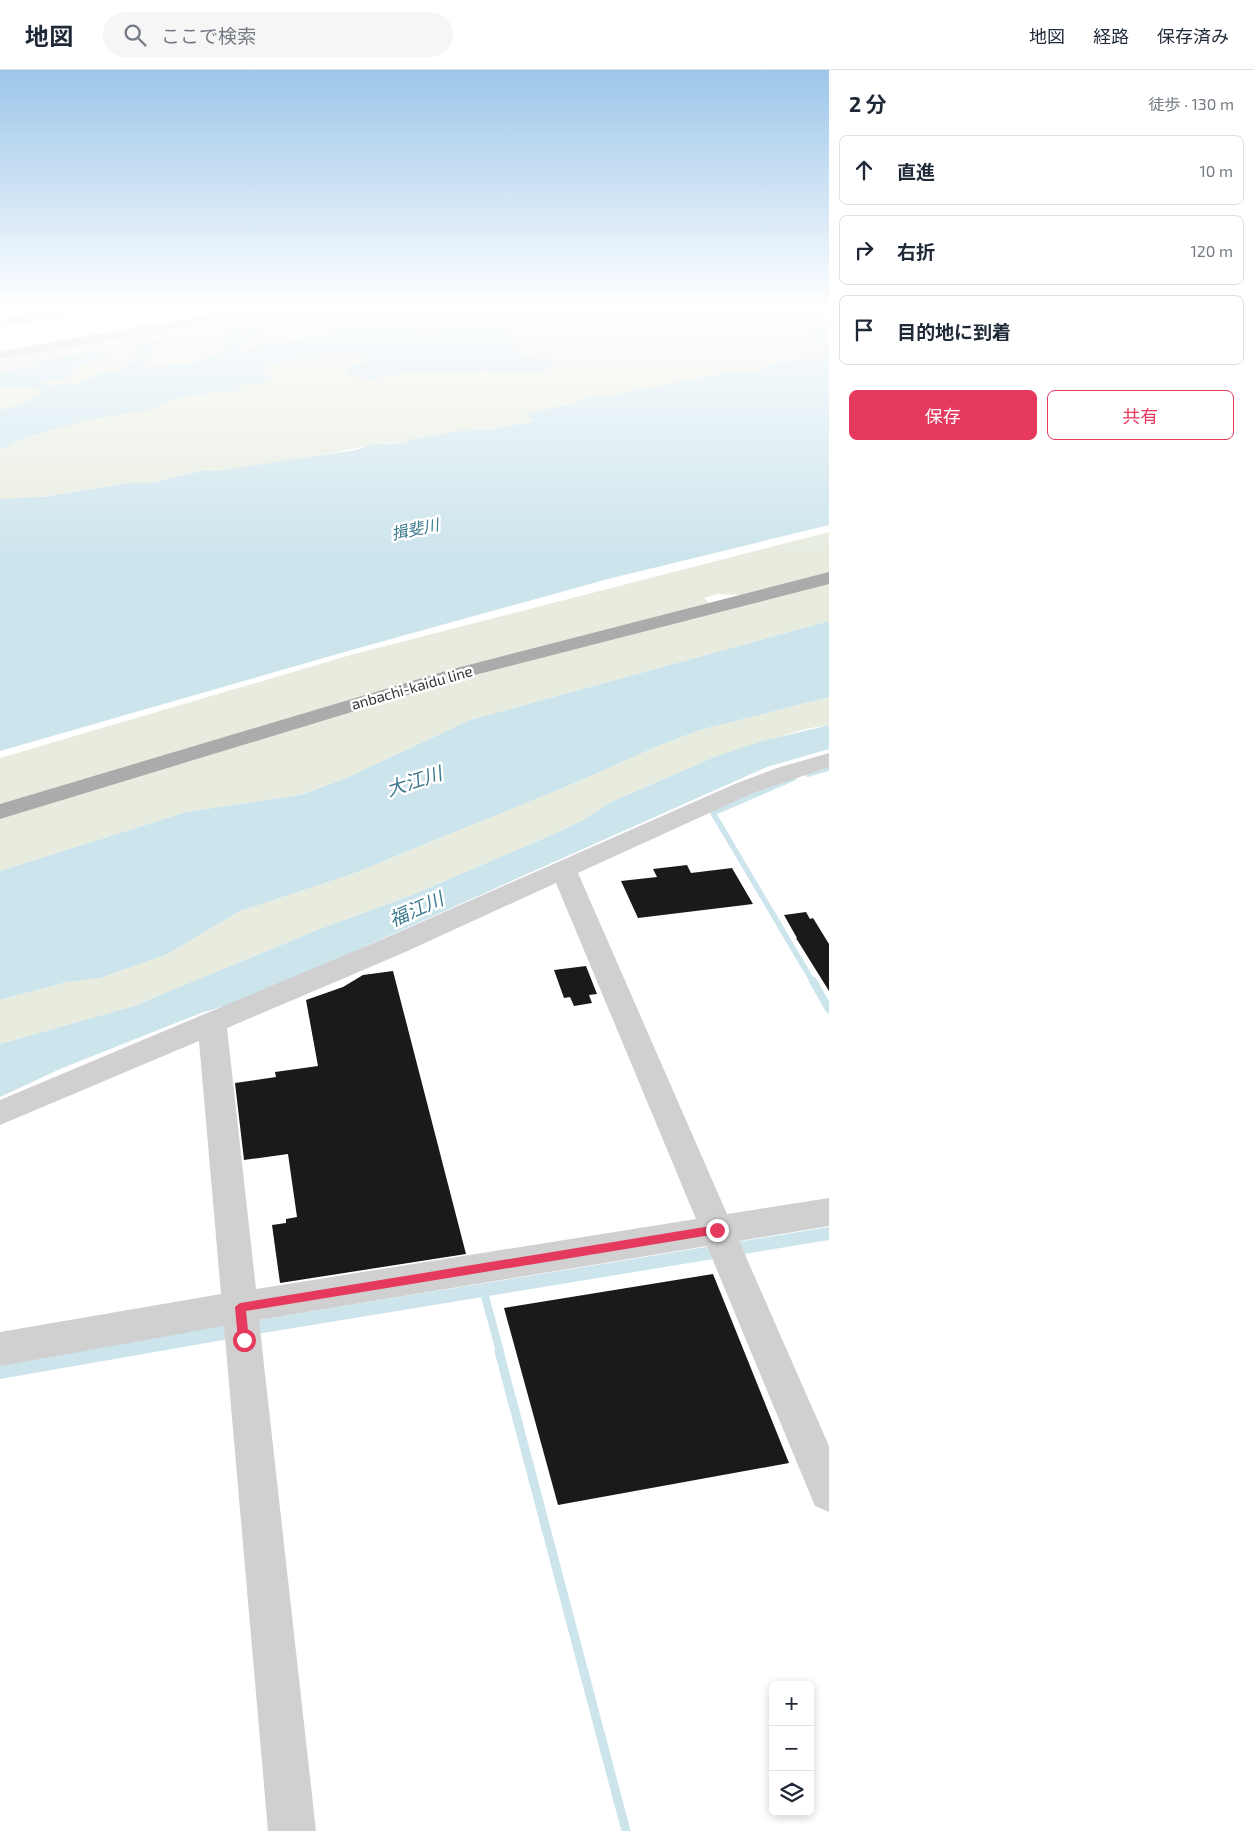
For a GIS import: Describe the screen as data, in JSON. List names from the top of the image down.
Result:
{
  "streets": {
    "main road": ["anbachi-kaidu line"]
  },
  "water": ["揖斐川", "大江川", "福江川"],
  "page": {
    "header": "地図",
    "search": "ここで検索",
    "nav": ["地図", "経路", "保存済み"],
    "heading": ["2 分", "徒歩 · 130 m"],
    "list": [
      ["直進", "10 m"],
      ["右折", "120 m"],
      "目的地に到着"
    ],
    "buttons": ["保存", "共有"],
    "map_buttons": ["+", "−"]
  }
}
